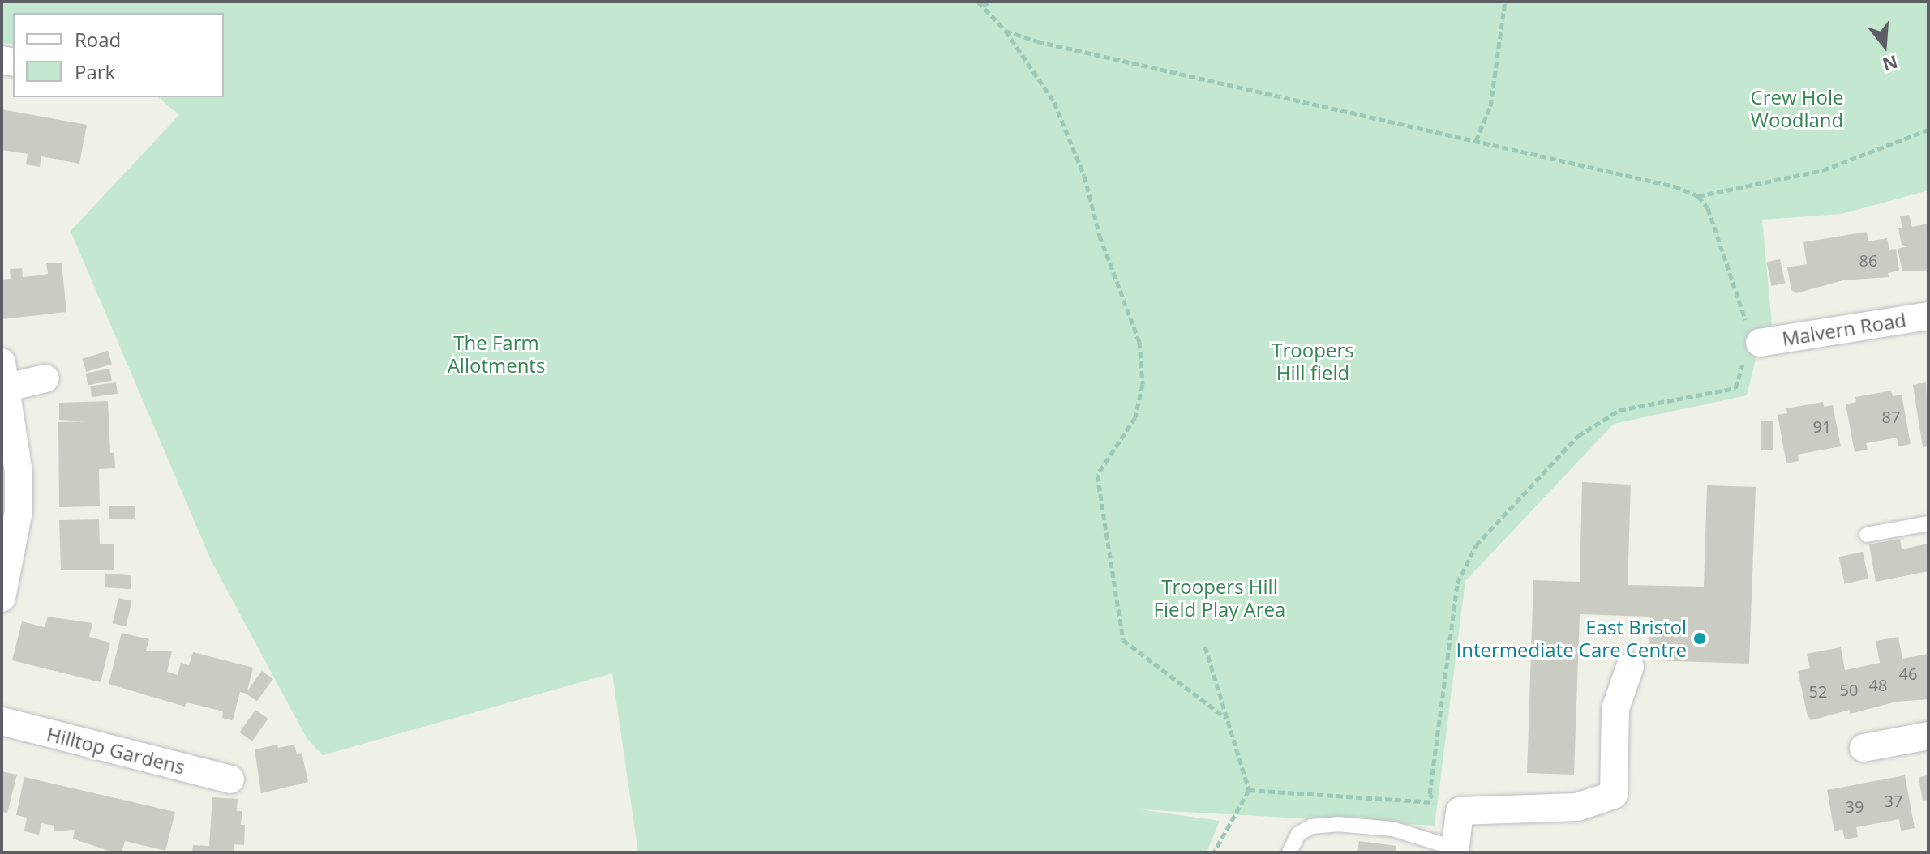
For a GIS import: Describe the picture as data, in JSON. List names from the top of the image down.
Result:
{
  "streets": {
    "street": ["Malvern Road", "Hilltop Gardens"]
  },
  "parks": [
    "Crew Hole Woodland",
    "The Farm Allotments",
    "Troopers Hill field",
    "Troopers Hill Field Play Area"
  ],
  "places": ["East Bristol Intermediate Care Centre"],
  "house_numbers": [
    "86",
    "87",
    "91",
    "46",
    "48",
    "50",
    "52",
    "37",
    "39"
  ],
  "legend": ["Road", "Park"],
  "north": "bottom"
}
